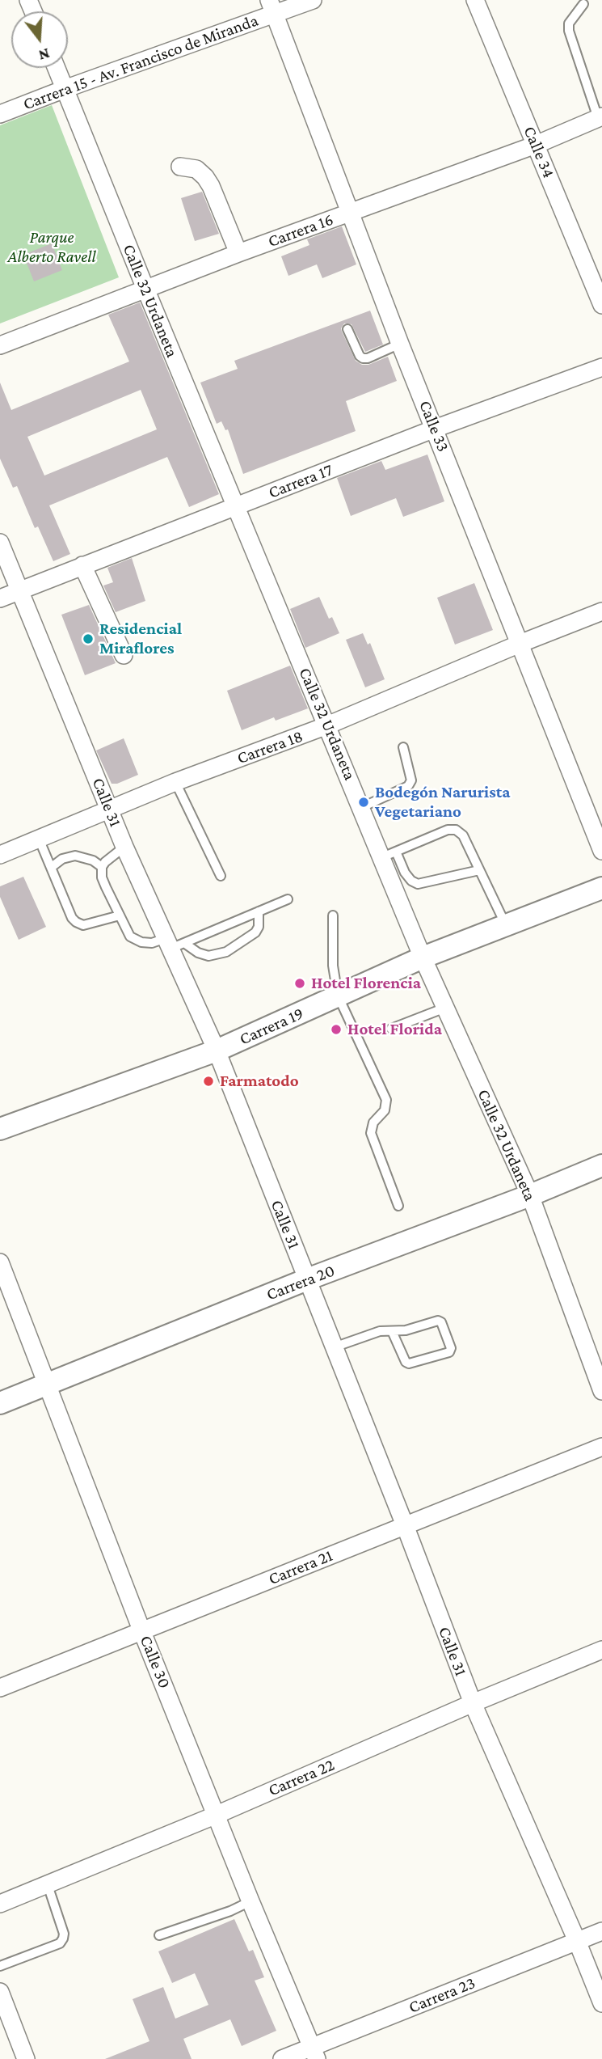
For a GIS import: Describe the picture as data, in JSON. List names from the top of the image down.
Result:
{
  "streets": {
    "street": [
      "Carrera 15 - Av. Francisco de Miranda",
      "Calle 34",
      "Carrera 16",
      "Calle 32 Urdaneta",
      "Calle 33",
      "Carrera 17",
      "Carrera 18",
      "Calle 31",
      "Carrera 19",
      "Carrera 20",
      "Carrera 21",
      "Calle 30",
      "Carrera 22",
      "Carrera 23"
    ]
  },
  "crossings": [
    ["Carrera 15 - Av. Francisco de Miranda", "Calle 32 Urdaneta"],
    ["Carrera 15 - Av. Francisco de Miranda", "Calle 33"],
    ["Calle 34", "Carrera 16"],
    ["Carrera 16", "Calle 32 Urdaneta"],
    ["Carrera 16", "Calle 33"],
    ["Calle 32 Urdaneta", "Carrera 17"],
    ["Calle 32 Urdaneta", "Carrera 18"],
    ["Calle 32 Urdaneta", "Carrera 19"],
    ["Calle 32 Urdaneta", "Carrera 20"],
    ["Calle 33", "Carrera 17"],
    ["Calle 33", "Carrera 18"],
    ["Carrera 17", "Calle 31"],
    ["Carrera 18", "Calle 31"],
    ["Calle 31", "Carrera 19"],
    ["Calle 31", "Carrera 20"],
    ["Calle 31", "Carrera 21"],
    ["Calle 31", "Carrera 22"],
    ["Calle 31", "Carrera 23"],
    ["Carrera 20", "Calle 30"],
    ["Carrera 21", "Calle 30"],
    ["Calle 30", "Carrera 22"],
    ["Calle 30", "Carrera 23"]
  ],
  "parks": ["Parque Alberto Ravell"],
  "places": [
    "Residencial Miraflores",
    "Bodegón Narurista Vegetariano",
    "Hotel Florencia",
    "Hotel Florida",
    "Farmatodo"
  ],
  "north": "bottom"
}
